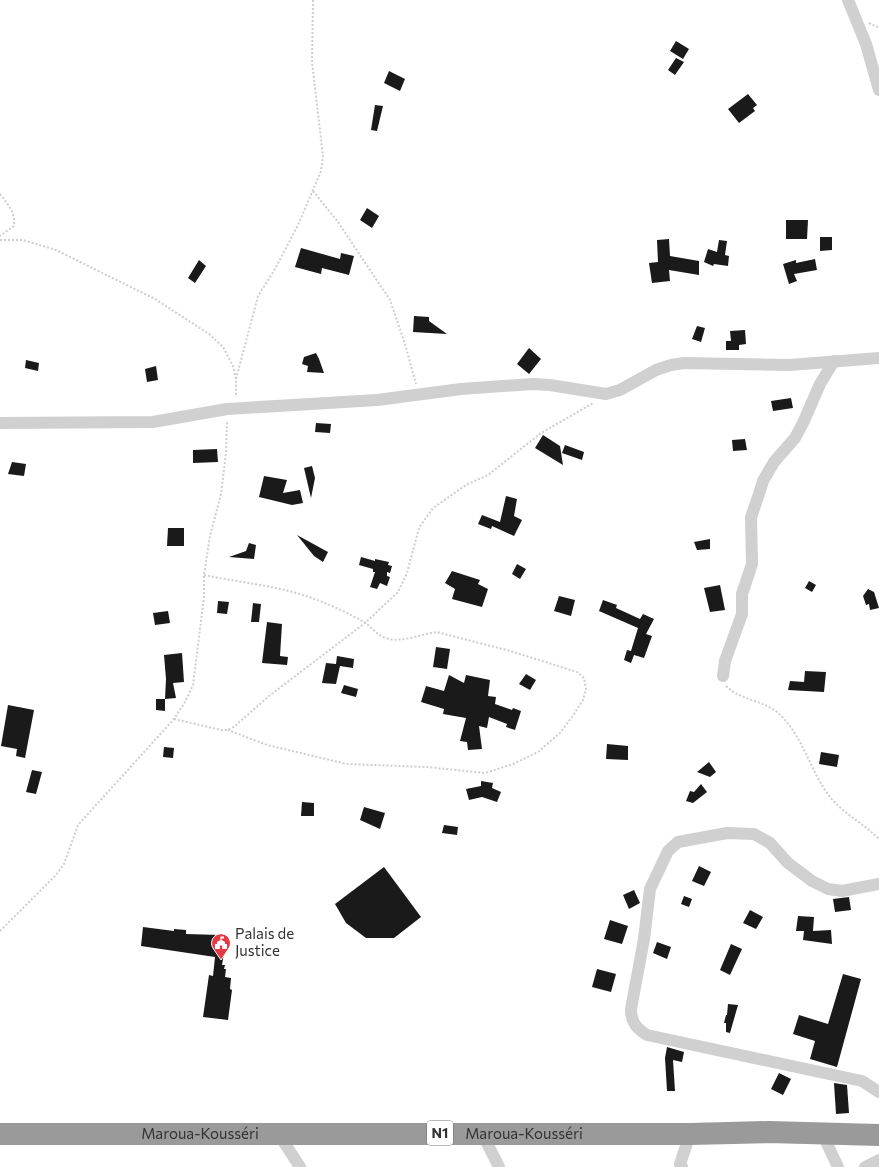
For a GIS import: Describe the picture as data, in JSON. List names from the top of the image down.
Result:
{
  "streets": {
    "highway": ["Maroua-Kousséri", "N1"]
  },
  "places": {
    "public building": ["Palais de Justice"]
  }
}
